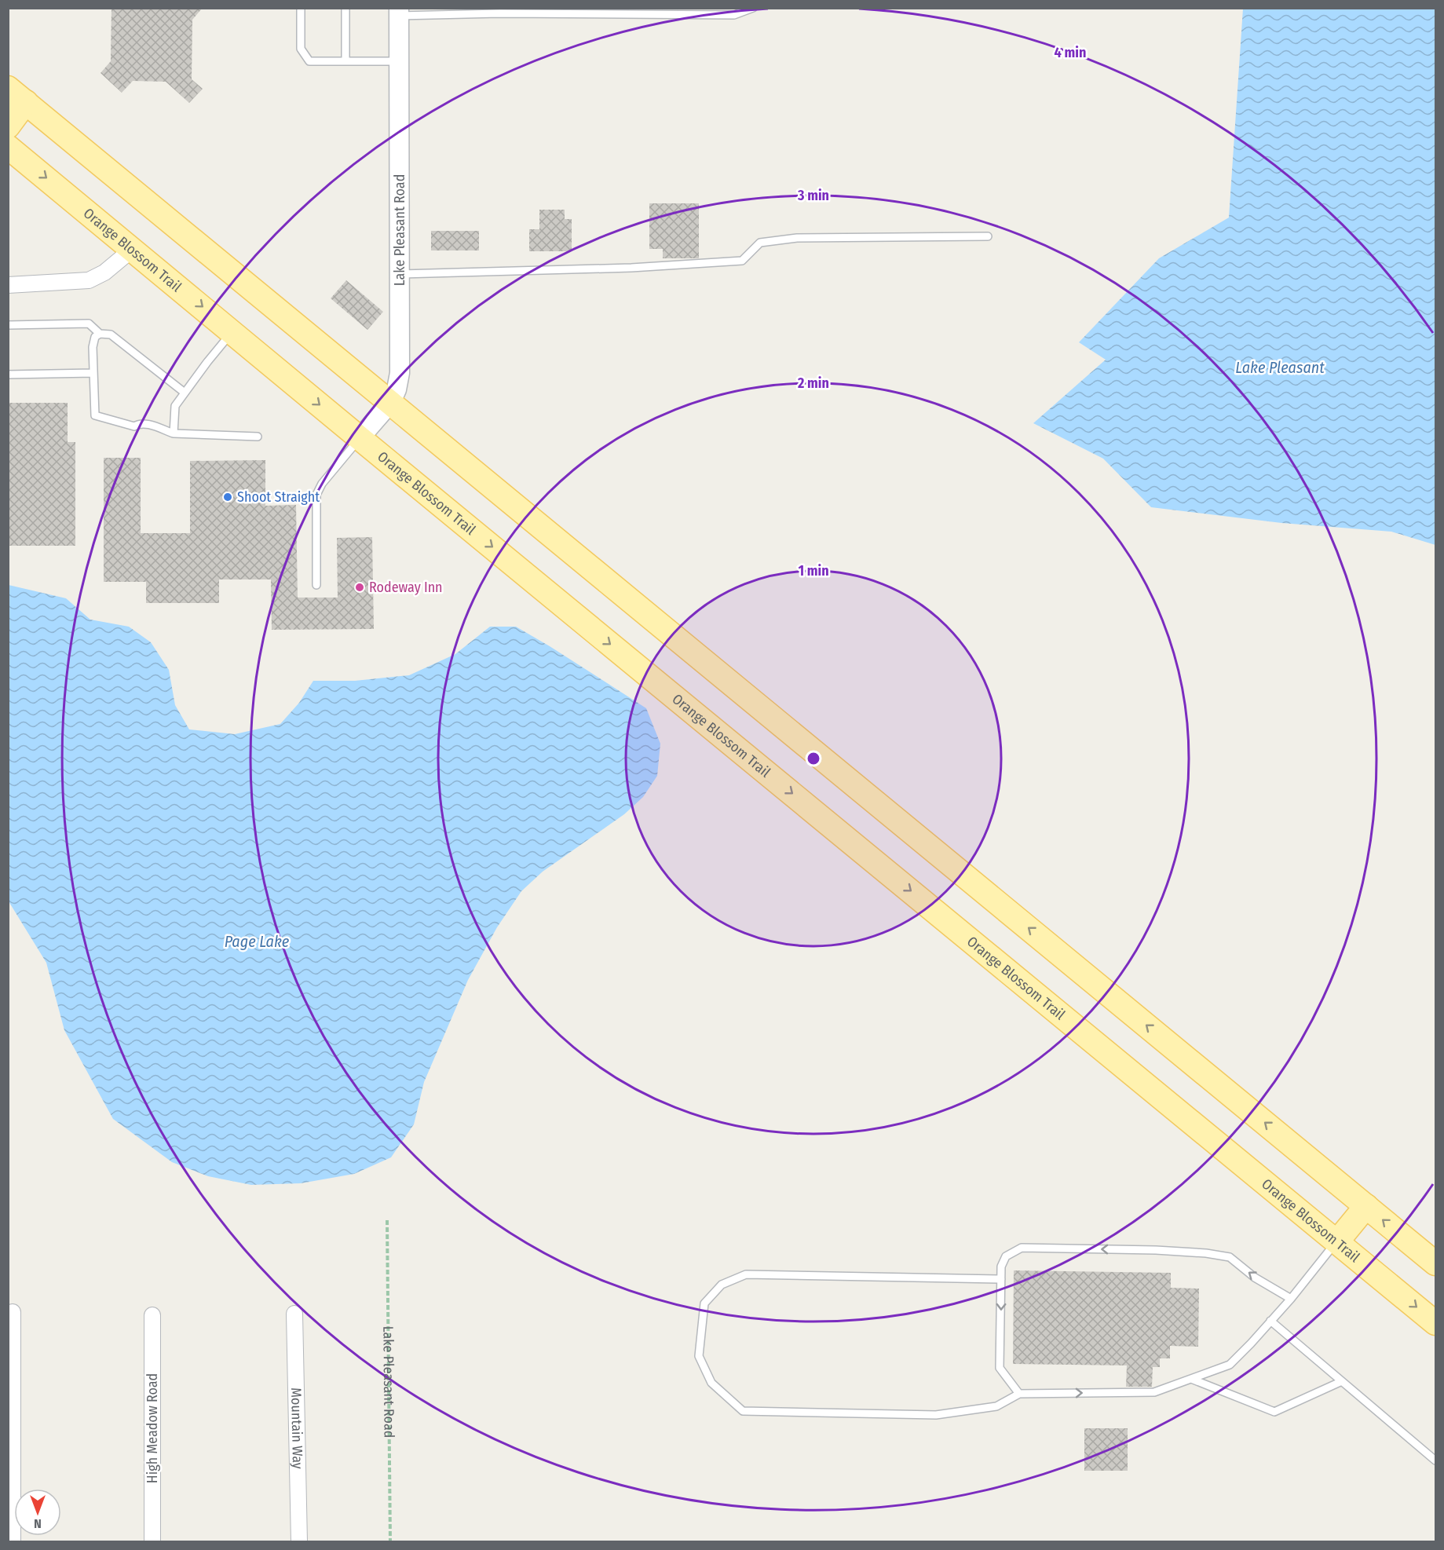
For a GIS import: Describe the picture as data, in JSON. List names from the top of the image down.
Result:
{
  "streets": {
    "main road": ["Orange Blossom Trail"],
    "street": ["Lake Pleasant Road", "Mountain Way", "High Meadow Road"]
  },
  "crossings": [
    ["Lake Pleasant Road", "Orange Blossom Trail"]
  ],
  "water": ["Lake Pleasant", "Page Lake"],
  "places": ["Shoot Straight", "Rodeway Inn"],
  "north": "bottom",
  "rings": [
    "4 min",
    "3 min",
    "2 min",
    "1 min"
  ]
}
